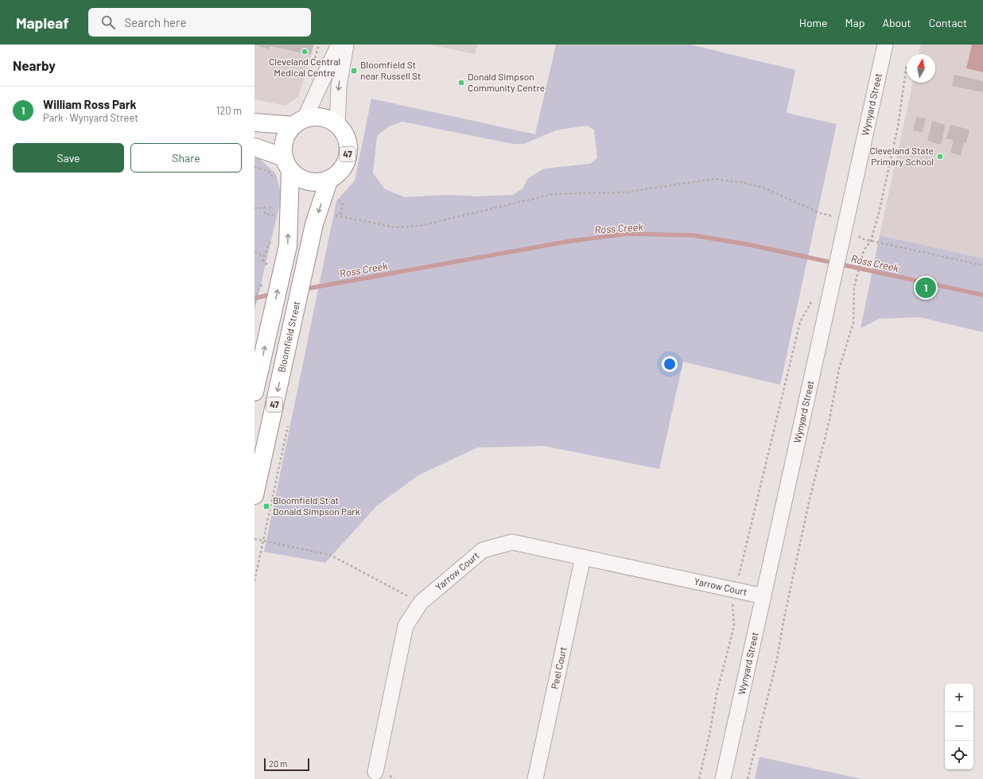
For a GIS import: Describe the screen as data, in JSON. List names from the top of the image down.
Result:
{
  "streets": {
    "highway": ["47", "Bloomfield Street"],
    "street": ["Wynyard Street", "Yarrow Court", "Peel Court"]
  },
  "crossings": [
    ["Wynyard Street", "Yarrow Court"],
    ["47", "Bloomfield Street"],
    ["Yarrow Court", "Peel Court"]
  ],
  "water": ["Ross Creek"],
  "places": {
    "other": ["Cleveland Central Medical Centre", "Donald Simpson Community Centre", "Cleveland State Primary School"],
    "transit": ["Bloomfield St near Russell St", "Bloomfield St at Donald Simpson Park"]
  },
  "scale_bar": "20 m",
  "north": "top",
  "page": {
    "header": "Mapleaf",
    "search": "Search here",
    "nav": [
      "Home",
      "Map",
      "About",
      "Contact"
    ],
    "heading": "Nearby",
    "list": [
      {
        "mark": "1",
        "name": "William Ross Park",
        "note": "Park · Wynyard Street",
        "value": "120 m"
      }
    ],
    "buttons": ["Save", "Share"],
    "pins": "1",
    "map_buttons": ["+", "−"],
    "scale": "20 m"
  }
}
